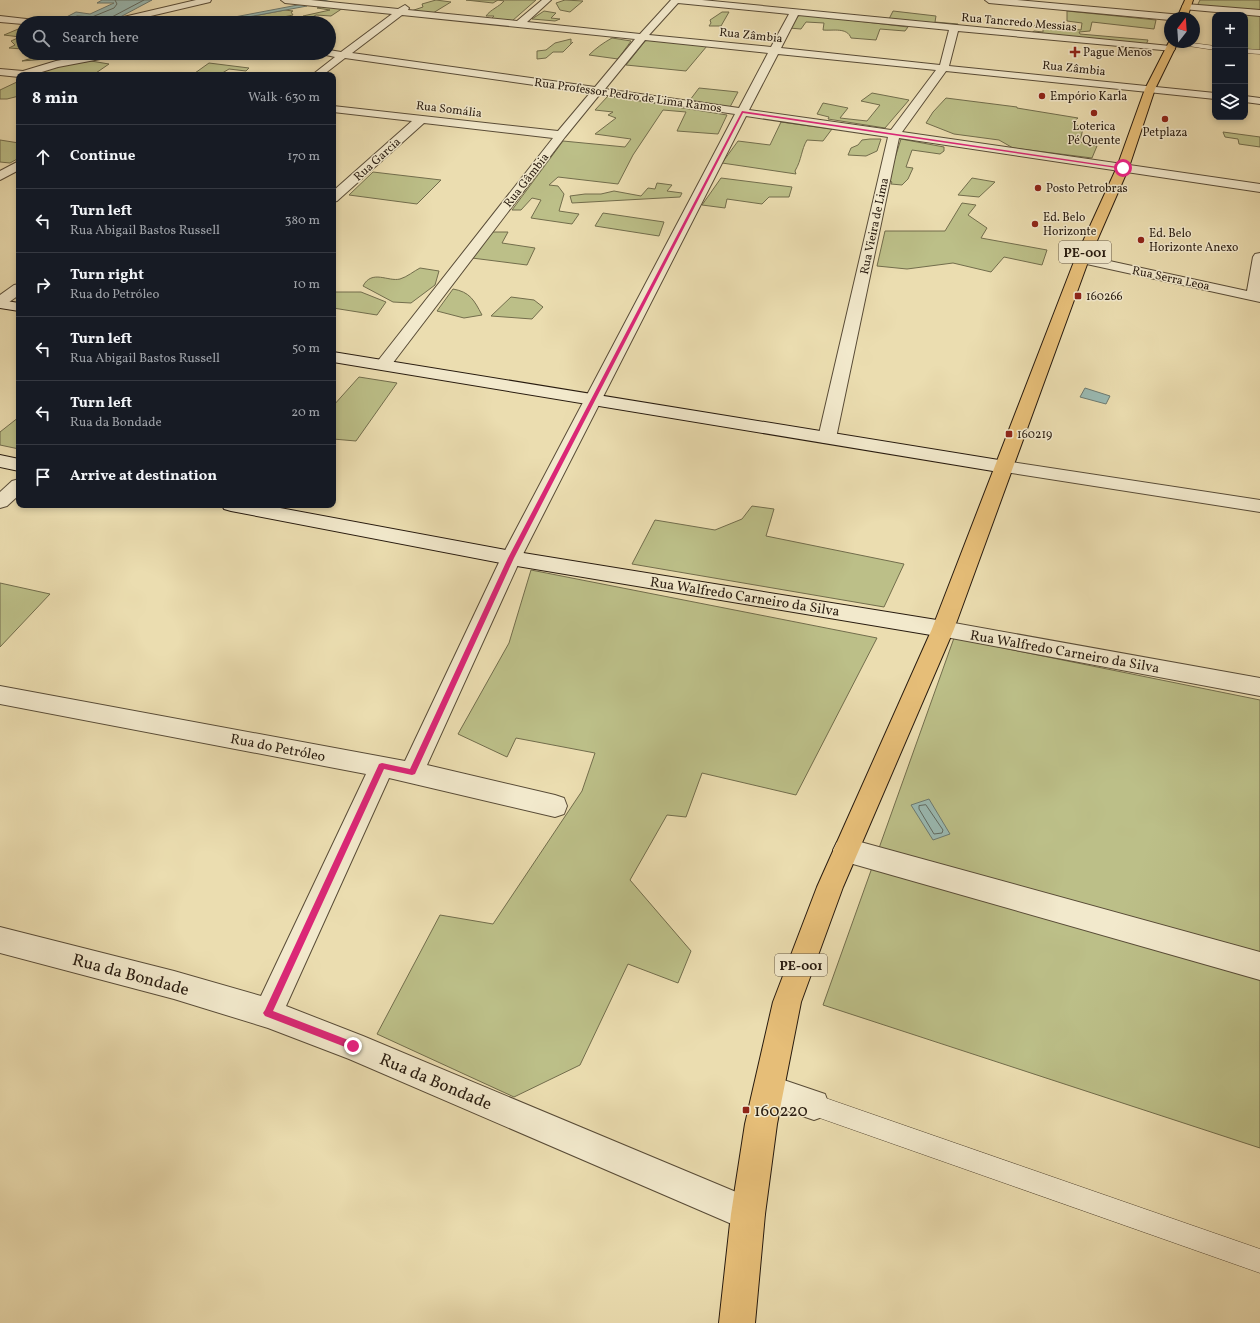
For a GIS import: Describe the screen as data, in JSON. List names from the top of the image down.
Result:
{
  "streets": {
    "main road": ["PE-001"],
    "street": [
      "Rua Tancredo Messias",
      "Rua Zâmbia",
      "Rua Professor Pedro de Lima Ramos",
      "Rua Somália",
      "Rua Garcia",
      "Rua Gâmbia",
      "Rua Vieira de Lima",
      "Rua Serra Leoa",
      "Rua Walfredo Carneiro da Silva",
      "Rua do Petróleo",
      "Rua da Bondade"
    ]
  },
  "crossings": [
    ["Rua Tancredo Messias", "Rua Gâmbia"],
    ["Rua Tancredo Messias", "Rua Vieira de Lima"],
    ["Rua Zâmbia", "Rua Gâmbia"],
    ["Rua Zâmbia", "Rua Vieira de Lima"],
    ["Rua Zâmbia", "PE-001"],
    ["Rua Professor Pedro de Lima Ramos", "Rua Gâmbia"],
    ["Rua Professor Pedro de Lima Ramos", "Rua Vieira de Lima"],
    ["Rua Professor Pedro de Lima Ramos", "PE-001"],
    ["Rua Somália", "Rua Garcia"],
    ["Rua Somália", "Rua Gâmbia"],
    ["PE-001", "Rua Serra Leoa"],
    ["PE-001", "Rua Walfredo Carneiro da Silva"],
    ["PE-001", "Rua da Bondade"]
  ],
  "places": {
    "health": ["Pague Menos"],
    "other": [
      "Empório Karla",
      "Loterica Pé Quente",
      "Petplaza",
      "Posto Petrobras",
      "Ed. Belo Horizonte",
      "Ed. Belo Horizonte Anexo"
    ],
    "transit": ["160266", "160219", "160220"]
  },
  "north": "top",
  "page": {
    "map_buttons": ["+", "−"],
    "search": "Search here",
    "heading": ["8 min", "Walk · 630 m"],
    "list": [
      ["Continue", "170 m"],
      ["Turn left", "Rua Abigail Bastos Russell", "380 m"],
      ["Turn right", "Rua do Petróleo", "10 m"],
      ["Turn left", "Rua Abigail Bastos Russell", "50 m"],
      ["Turn left", "Rua da Bondade", "20 m"],
      "Arrive at destination"
    ]
  }
}
